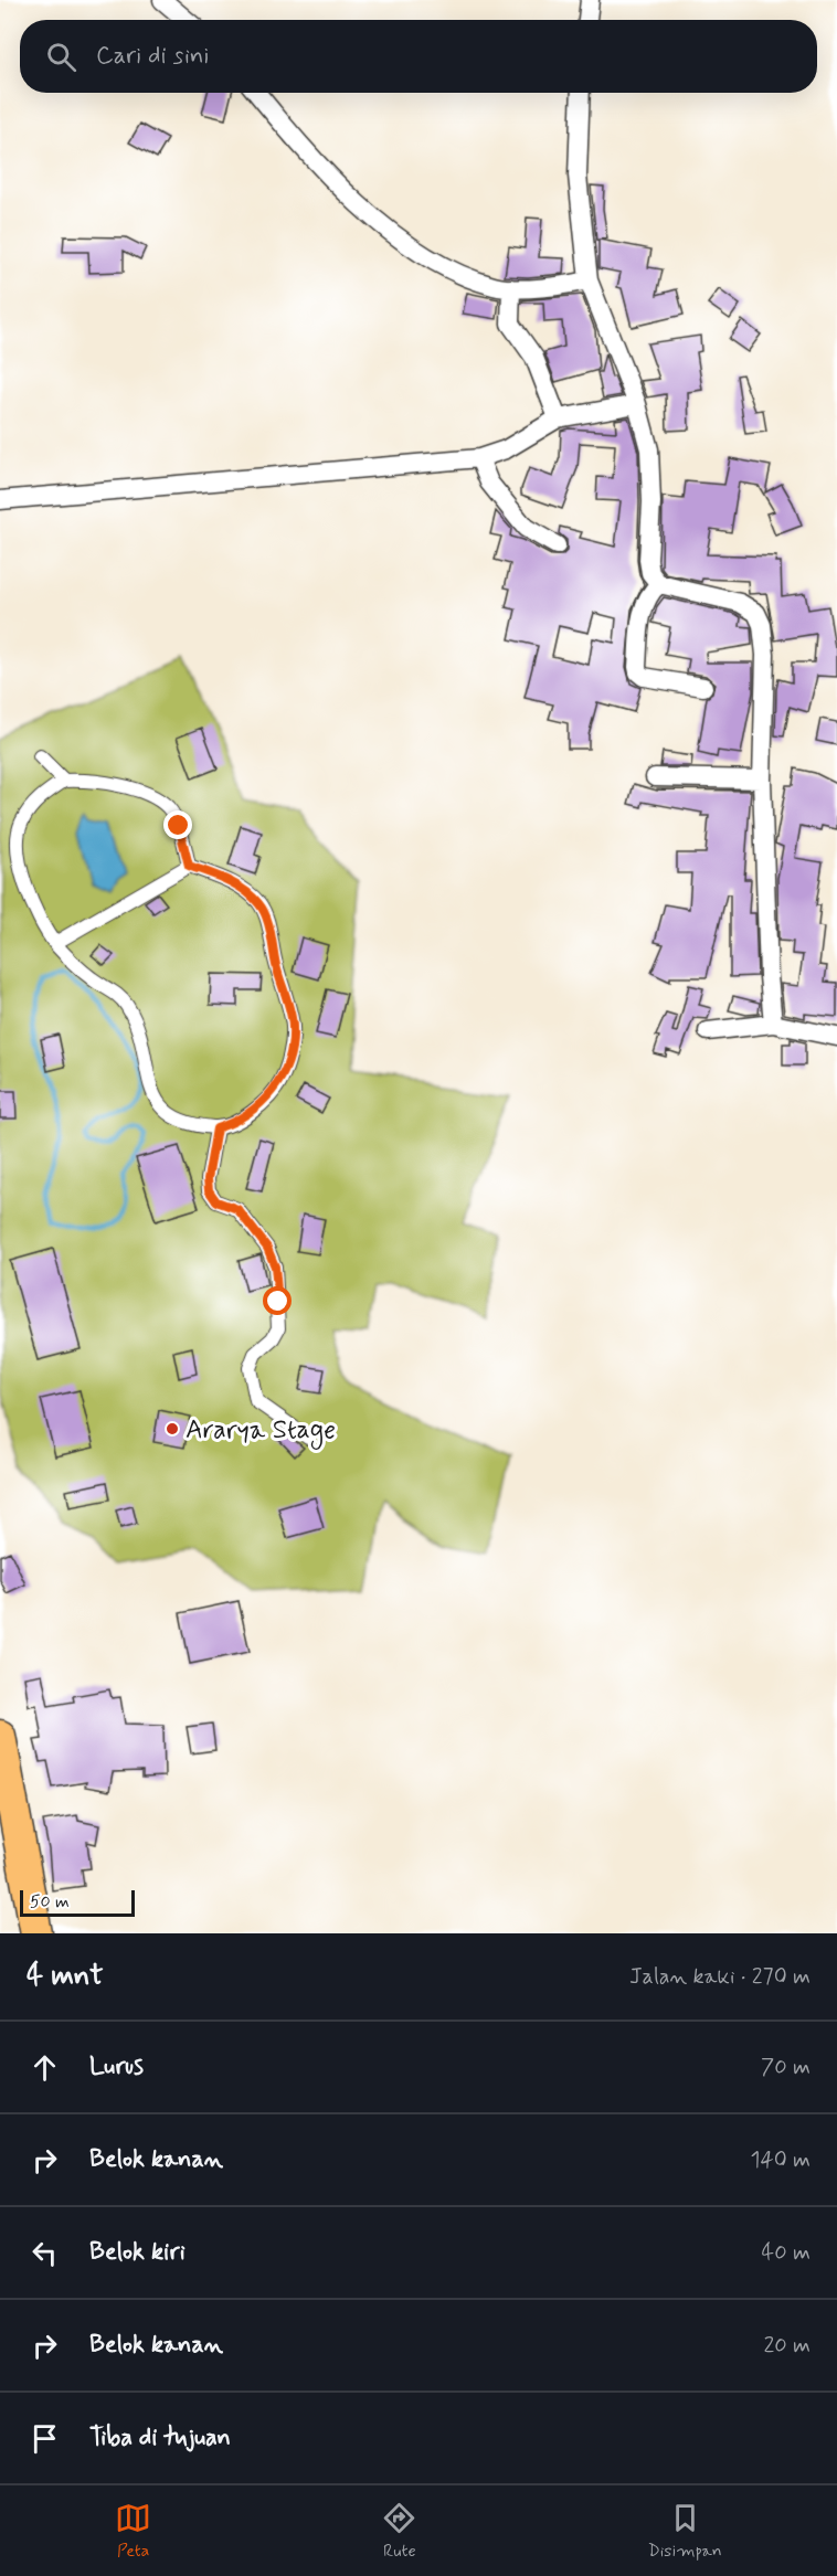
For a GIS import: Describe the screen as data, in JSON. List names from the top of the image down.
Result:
{
  "places": ["Ararya Stage"],
  "scale_bar": "50 m",
  "page": {
    "search": "Cari di sini",
    "scale": "50 m",
    "heading": ["4 mnt", "Jalan kaki · 270 m"],
    "list": [
      ["Lurus", "70 m"],
      ["Belok kanan", "140 m"],
      ["Belok kiri", "40 m"],
      ["Belok kanan", "20 m"],
      "Tiba di tujuan"
    ],
    "nav": ["Peta", "Rute", "Disimpan"]
  }
}
